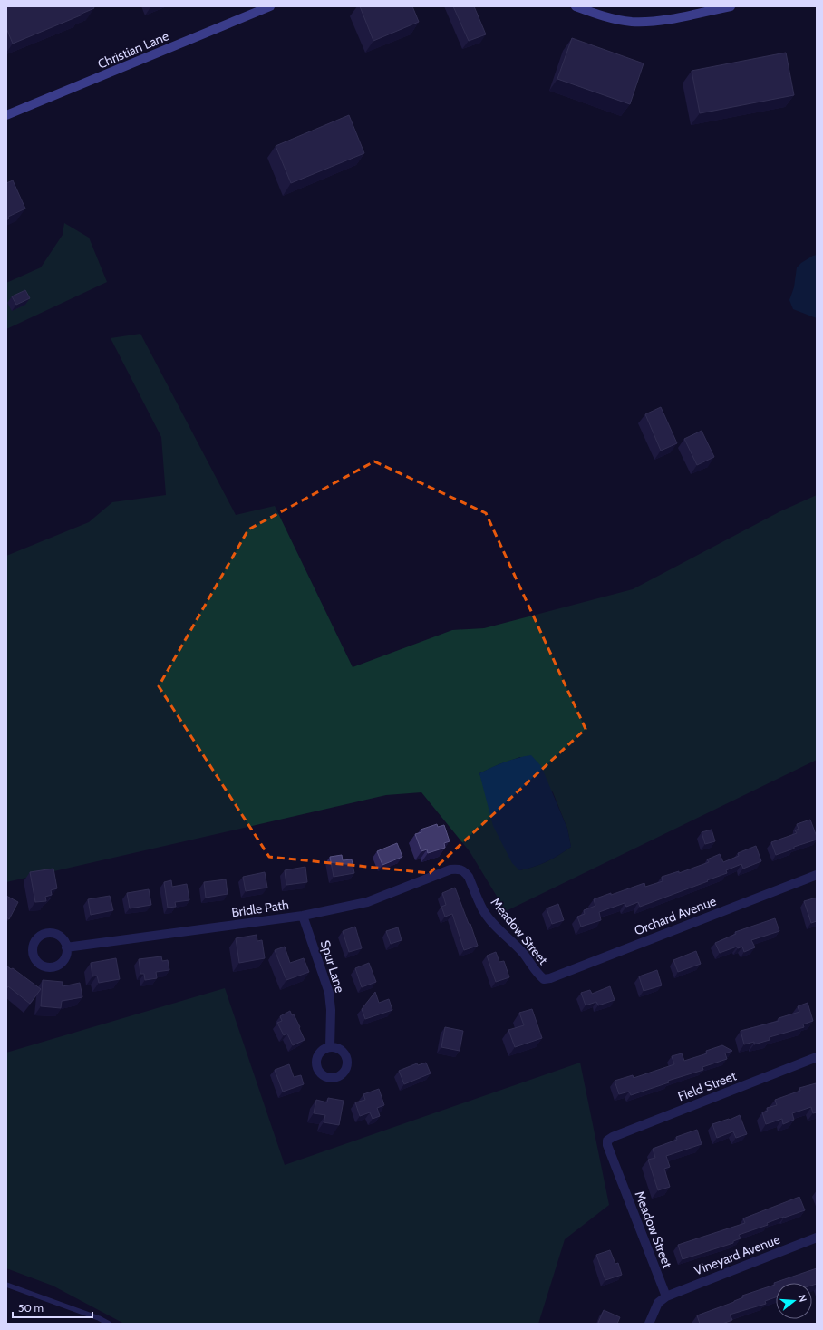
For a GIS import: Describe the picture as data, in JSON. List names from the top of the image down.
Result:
{
  "streets": {
    "main road": ["Christian Lane"],
    "street": [
      "Bridle Path",
      "Orchard Avenue",
      "Meadow Street",
      "Spur Lane",
      "Field Street",
      "Vineyard Avenue"
    ]
  },
  "crossings": [
    ["Bridle Path", "Meadow Street"],
    ["Bridle Path", "Spur Lane"],
    ["Orchard Avenue", "Meadow Street"],
    ["Meadow Street", "Field Street"],
    ["Meadow Street", "Vineyard Avenue"]
  ],
  "scale_bar": "50 m",
  "north": "right"
}
